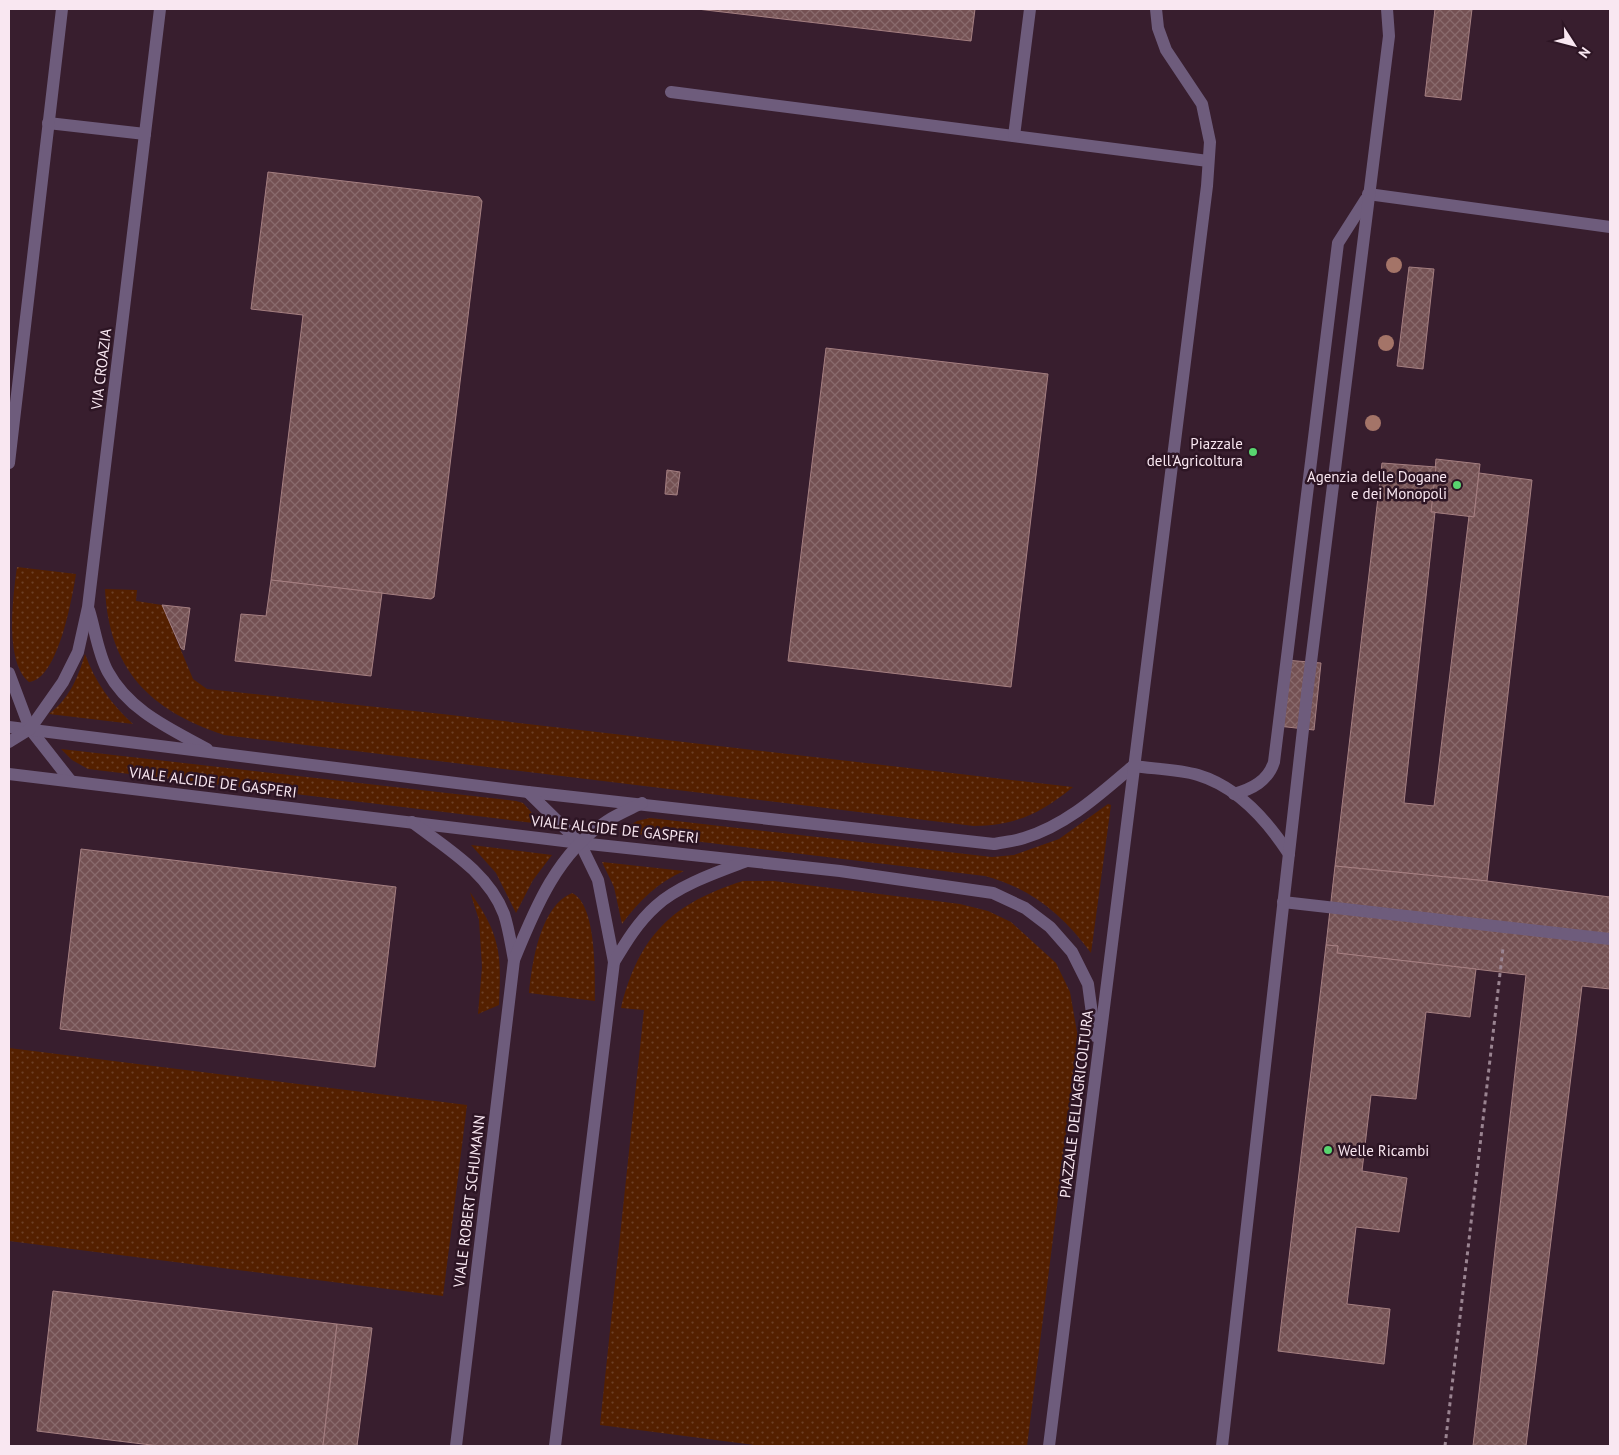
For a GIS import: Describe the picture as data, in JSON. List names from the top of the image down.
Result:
{
  "streets": {
    "street": [
      "VIA CROAZIA",
      "VIALE ALCIDE DE GASPERI",
      "PIAZZALE DELL'AGRICOLTURA",
      "VIALE ROBERT SCHUMANN"
    ]
  },
  "crossings": [
    ["VIA CROAZIA", "VIALE ALCIDE DE GASPERI"],
    ["VIALE ALCIDE DE GASPERI", "PIAZZALE DELL'AGRICOLTURA"],
    ["VIALE ALCIDE DE GASPERI", "VIALE ROBERT SCHUMANN"]
  ],
  "places": ["Piazzale dell'Agricoltura", "Agenzia delle Dogane e dei Monopoli", "Welle Ricambi"],
  "north": "bottom right"
}
